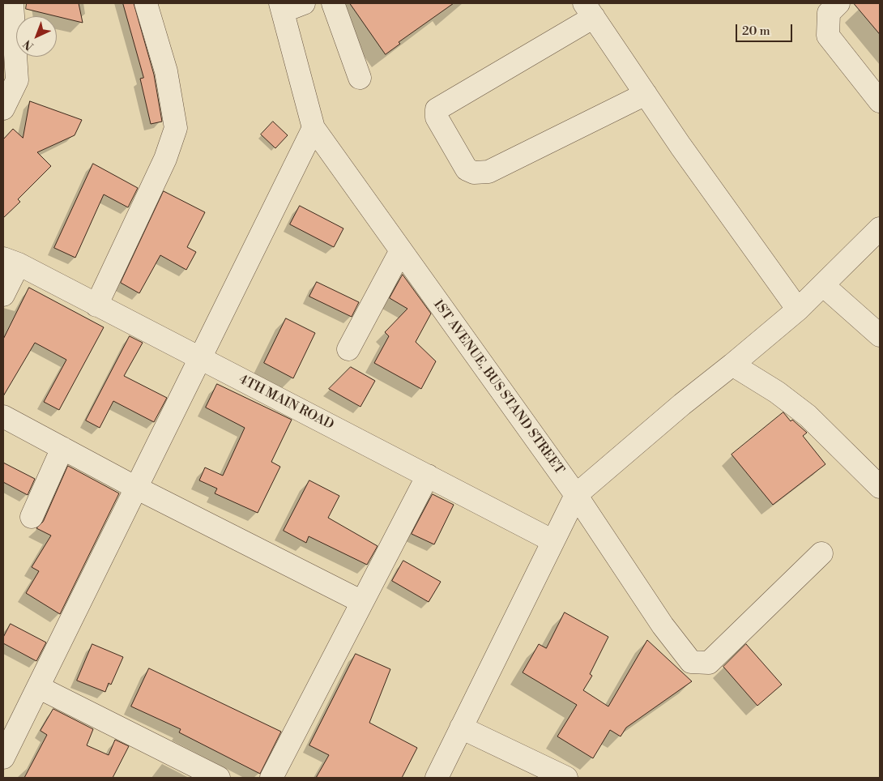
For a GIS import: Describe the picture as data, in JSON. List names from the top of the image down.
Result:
{
  "streets": {
    "street": ["1ST AVENUE, BUS STAND STREET", "4TH MAIN ROAD"]
  },
  "scale_bar": "20 m",
  "north": "bottom left"
}
